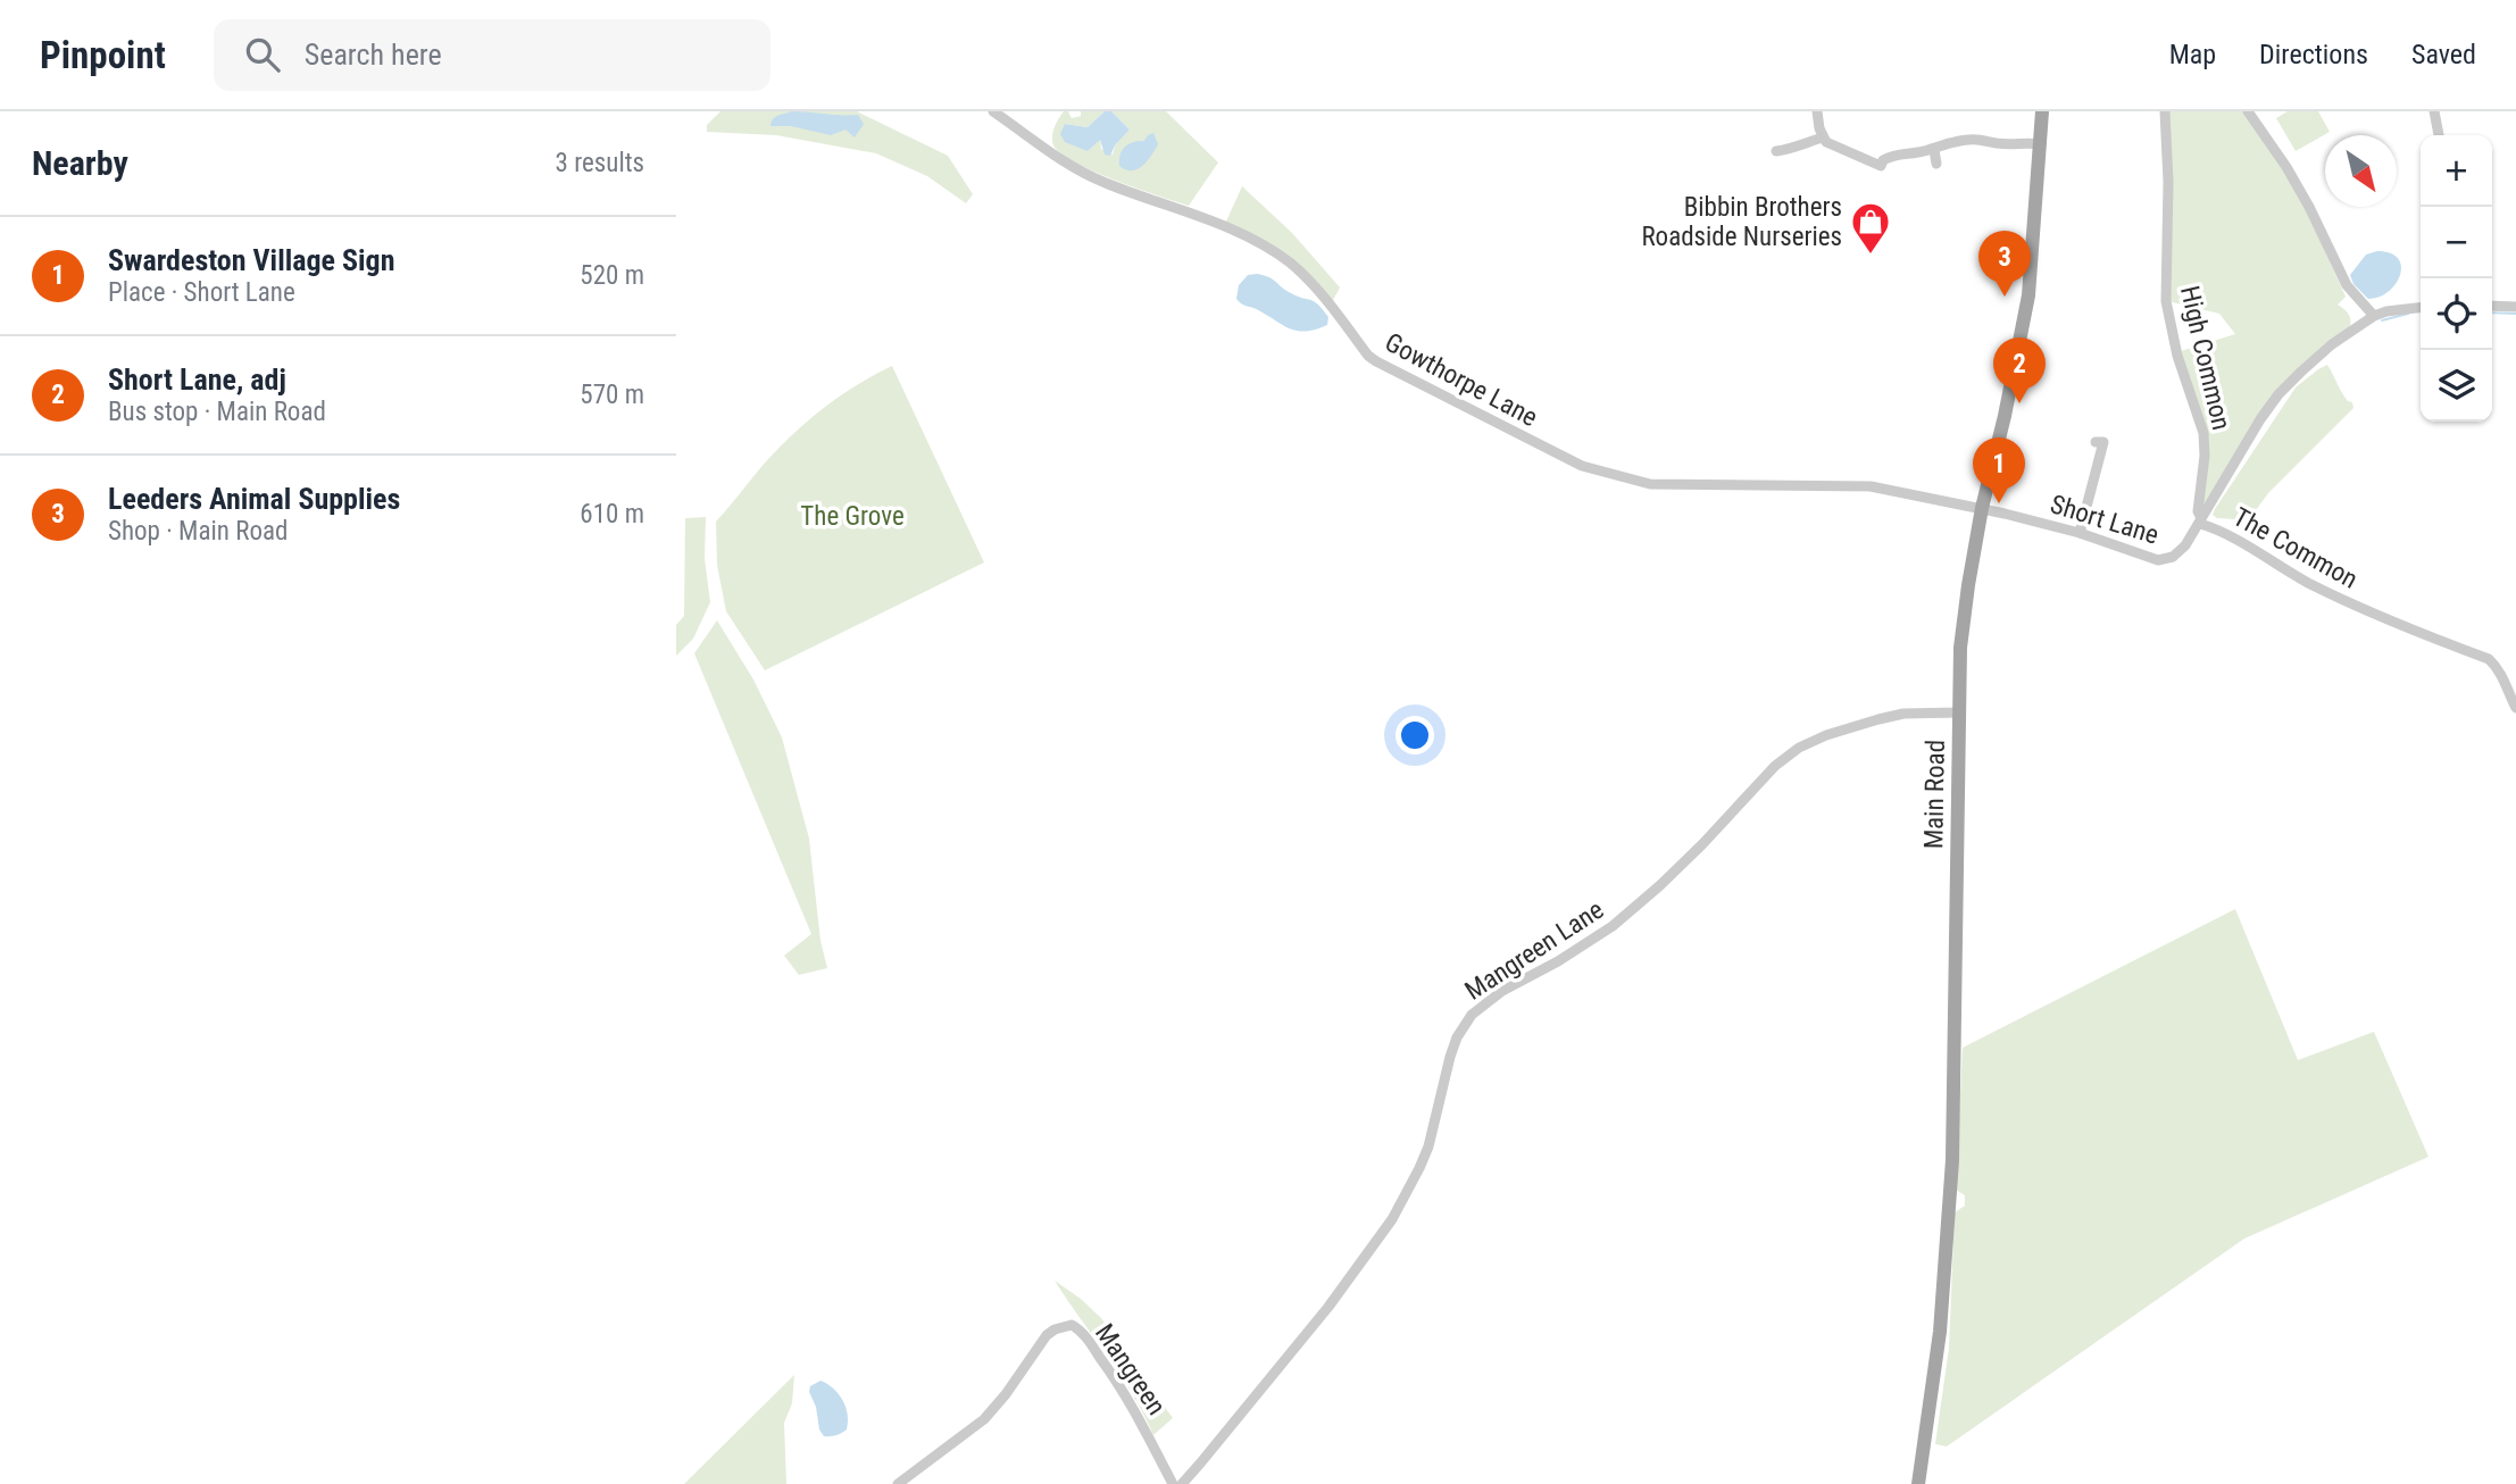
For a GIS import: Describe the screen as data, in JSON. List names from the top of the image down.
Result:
{
  "streets": {
    "main road": ["Main Road"],
    "street": [
      "High Common",
      "Gowthorpe Lane",
      "Short Lane",
      "The Common",
      "Mangreen Lane",
      "Mangreen"
    ]
  },
  "crossings": [
    ["High Common", "Short Lane"],
    ["High Common", "The Common"],
    ["Gowthorpe Lane", "Short Lane"],
    ["Gowthorpe Lane", "Main Road"],
    ["Short Lane", "The Common"],
    ["Short Lane", "Main Road"],
    ["Main Road", "Mangreen Lane"]
  ],
  "parks": ["The Grove"],
  "places": {
    "shop": ["Bibbin Brothers Roadside Nurseries"]
  },
  "north": "bottom right",
  "page": {
    "header": "Pinpoint",
    "search": "Search here",
    "nav": ["Map", "Directions", "Saved"],
    "heading": ["Nearby", "3 results"],
    "map_buttons": ["+", "−"],
    "list": [
      {
        "mark": "1",
        "name": "Swardeston Village Sign",
        "note": "Place · Short Lane",
        "value": "520 m"
      },
      {
        "mark": "2",
        "name": "Short Lane, adj",
        "note": "Bus stop · Main Road",
        "value": "570 m"
      },
      {
        "mark": "3",
        "name": "Leeders Animal Supplies",
        "note": "Shop · Main Road",
        "value": "610 m"
      }
    ],
    "pins": ["3", "2", "1"]
  }
}
